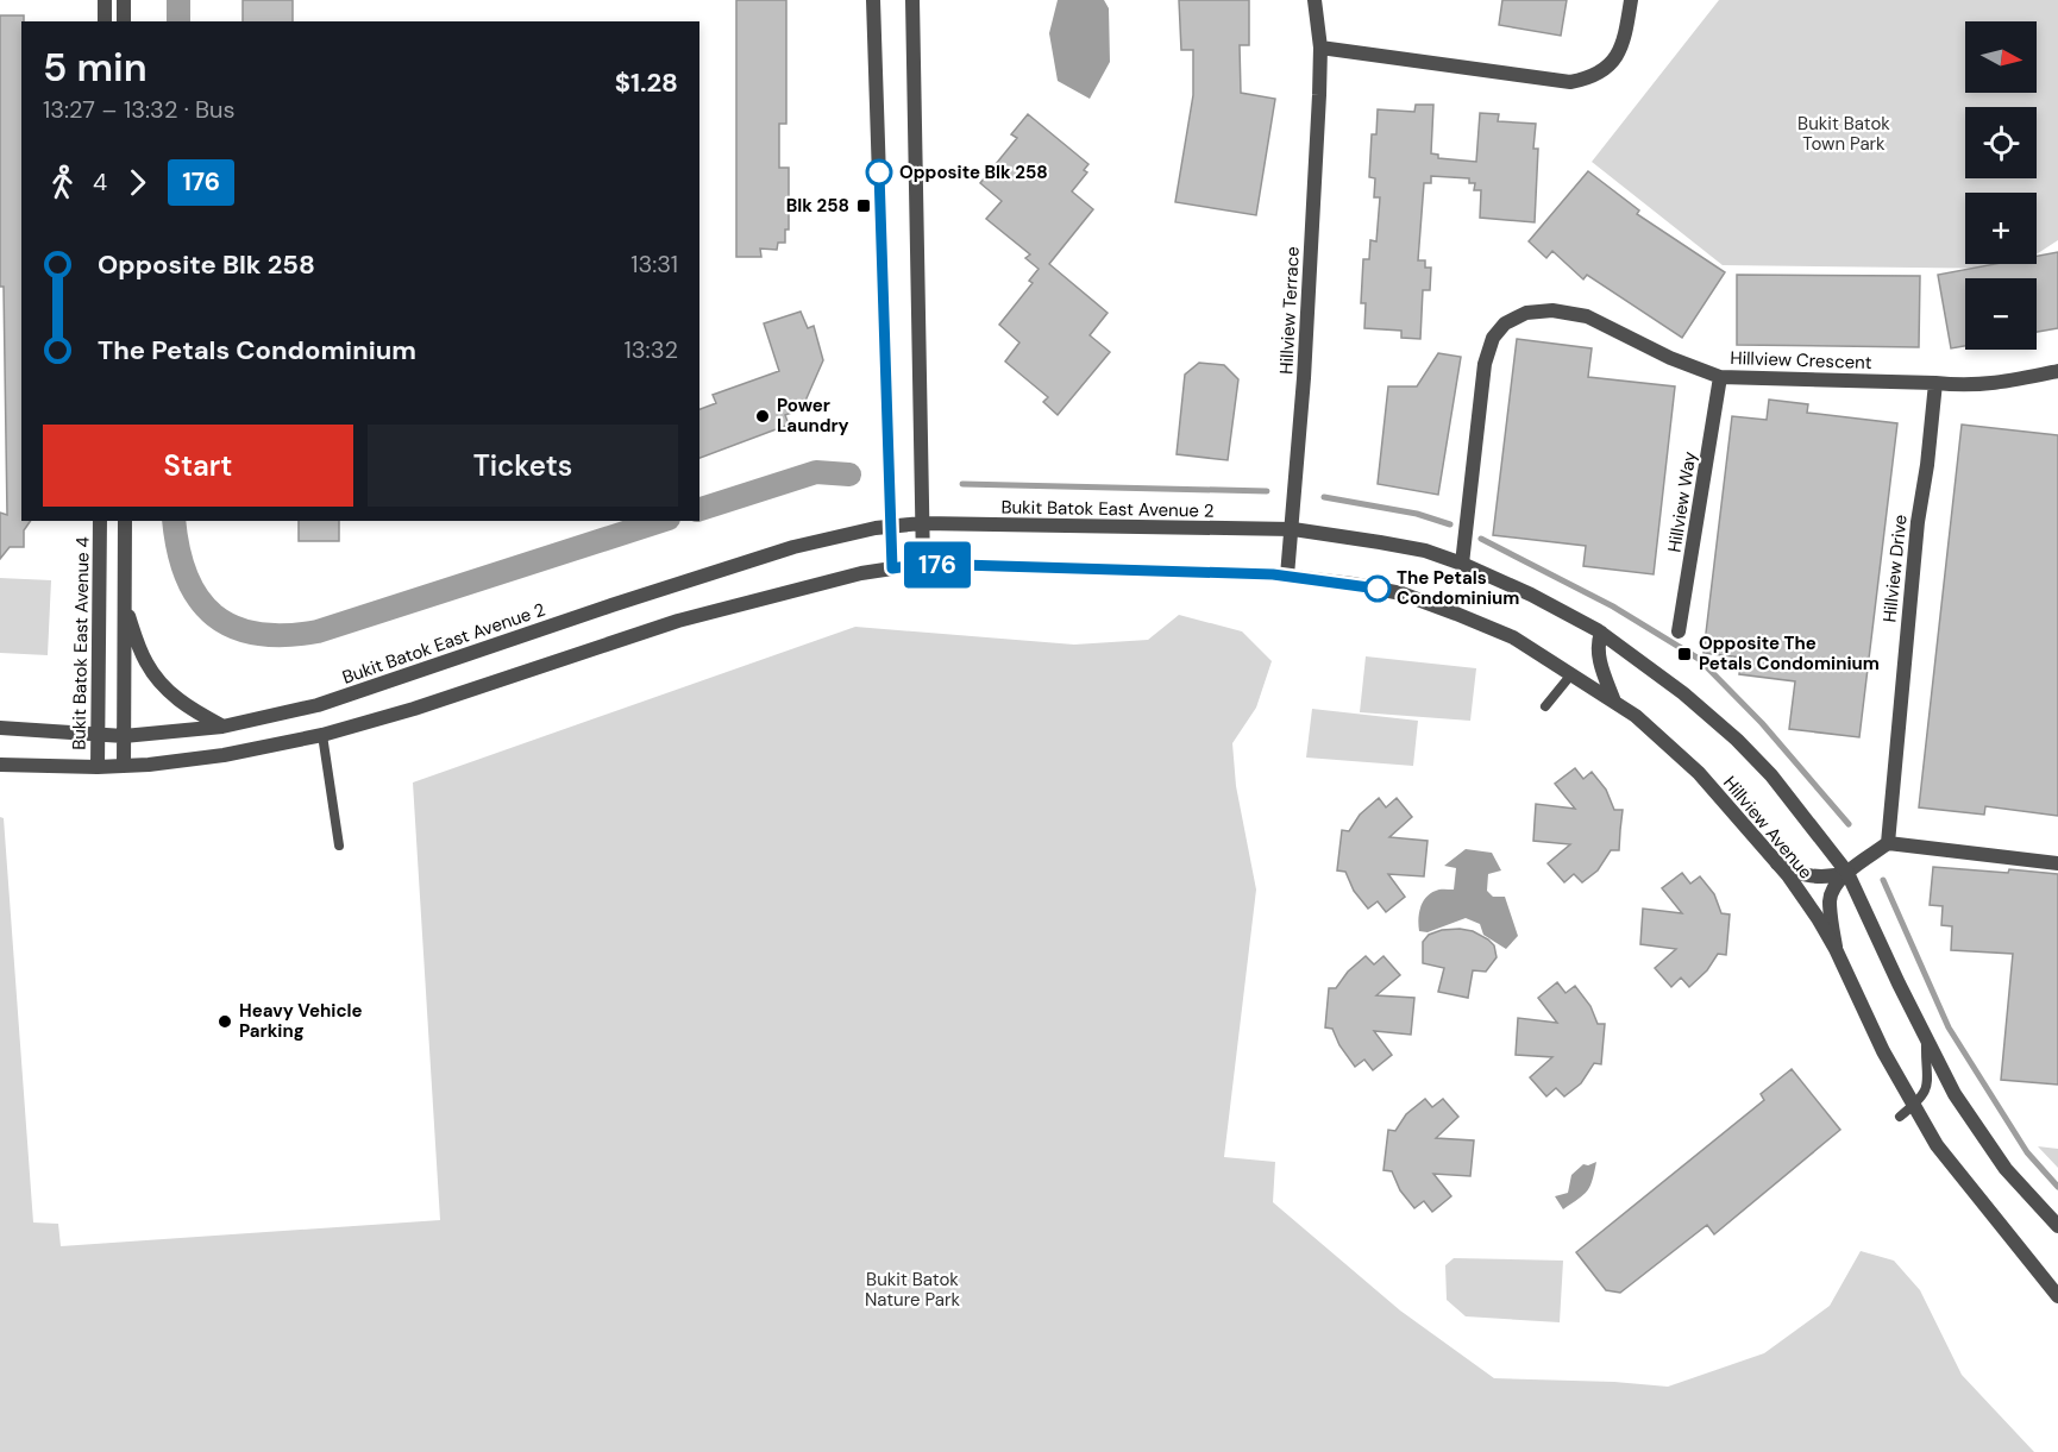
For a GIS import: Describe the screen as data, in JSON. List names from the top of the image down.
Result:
{
  "streets": {
    "street": [
      "Hillview Terrace",
      "Hillview Crescent",
      "Hillview Way",
      "Bukit Batok East Avenue 2",
      "Hillview Drive",
      "Bukit Batok East Avenue 4",
      "Hillview Avenue"
    ]
  },
  "crossings": [
    ["Hillview Terrace", "Bukit Batok East Avenue 2"],
    ["Hillview Terrace", "Hillview Avenue"],
    ["Hillview Crescent", "Hillview Way"],
    ["Hillview Crescent", "Hillview Drive"],
    ["Hillview Crescent", "Hillview Avenue"],
    ["Bukit Batok East Avenue 2", "Bukit Batok East Avenue 4"],
    ["Bukit Batok East Avenue 2", "Hillview Avenue"]
  ],
  "parks": ["Bukit Batok Town Park", "Bukit Batok Nature Park"],
  "places": {
    "other": [
      "Opposite Blk 258",
      "Power Laundry",
      "The Petals Condominium",
      "Heavy Vehicle Parking"
    ],
    "transit": ["Blk 258", "Opposite The Petals Condominium"]
  },
  "lines": ["bus line 176"],
  "north": "right",
  "page": {
    "on_map": "176",
    "map_buttons": ["+", "−"],
    "heading": ["5 min", "13:27 – 13:32 · Bus", "$1.28"],
    "legs": ["4", "176"],
    "list": [
      {
        "name": "Opposite Blk 258",
        "value": "13:31"
      },
      {
        "name": "The Petals Condominium",
        "value": "13:32"
      }
    ],
    "buttons": ["Start", "Tickets"]
  }
}
